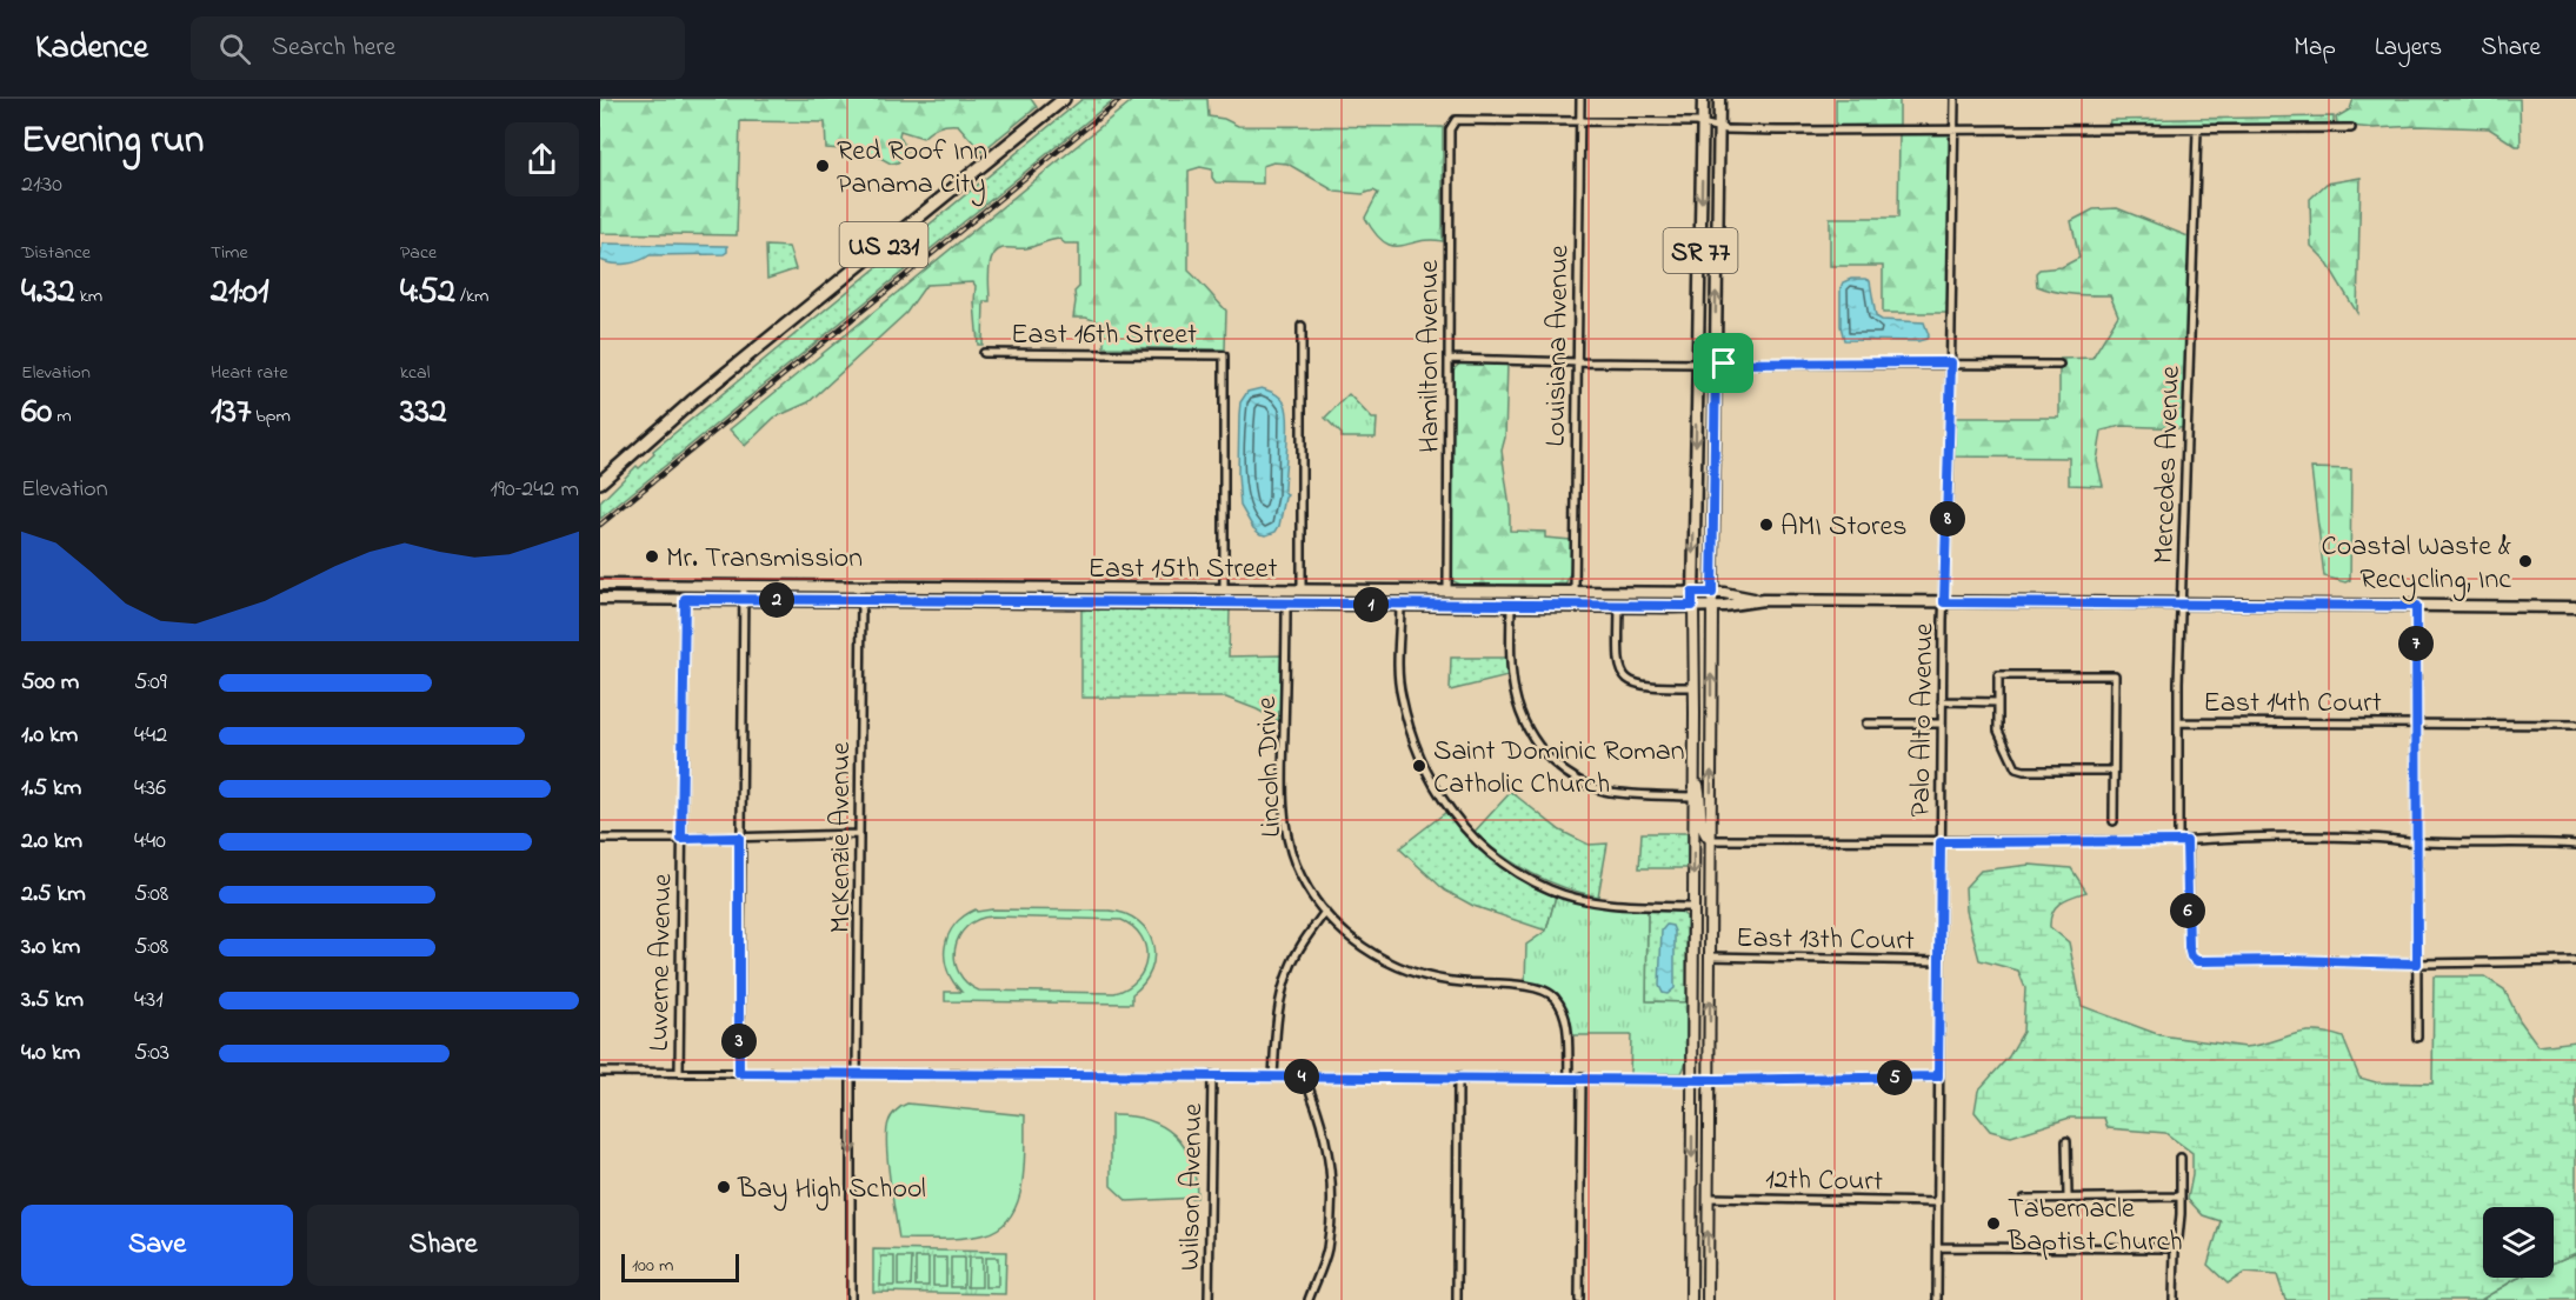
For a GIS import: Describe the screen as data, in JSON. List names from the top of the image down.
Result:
{
  "streets": {
    "highway": ["US 231"],
    "main road": ["SR 77", "East 15th Street"],
    "street": [
      "East 16th Street",
      "Louisiana Avenue",
      "Hamilton Avenue",
      "Mercedes Avenue",
      "East 14th Court",
      "Palo Alto Avenue",
      "Lincoln Drive",
      "McKenzie Avenue",
      "East 13th Court",
      "Luverne Avenue",
      "12th Court",
      "Wilson Avenue"
    ]
  },
  "crossings": [
    ["SR 77", "East 15th Street"],
    ["SR 77", "East 13th Court"],
    ["SR 77", "12th Court"],
    ["East 16th Street", "East 15th Street"],
    ["Louisiana Avenue", "Hamilton Avenue"],
    ["Louisiana Avenue", "East 15th Street"],
    ["Hamilton Avenue", "East 15th Street"],
    ["Mercedes Avenue", "East 15th Street"],
    ["Mercedes Avenue", "East 14th Court"],
    ["East 15th Street", "Palo Alto Avenue"],
    ["East 15th Street", "Lincoln Drive"],
    ["East 15th Street", "McKenzie Avenue"],
    ["East 15th Street", "Luverne Avenue"],
    ["Palo Alto Avenue", "East 13th Court"],
    ["Palo Alto Avenue", "12th Court"]
  ],
  "places": [
    "Red Roof Inn Panama City",
    "AMI Stores",
    "Mr. Transmission",
    "Coastal Waste & Recycling, Inc",
    "Saint Dominic Roman Catholic Church",
    "Bay High School",
    "Tabernacle Baptist Church"
  ],
  "scale_bar": "100 m",
  "page": {
    "header": "Kadence",
    "search": "Search here",
    "nav": ["Map", "Layers", "Share"],
    "heading": ["Evening run", "21:30"],
    "stats": [
      ["Distance", "4.32 km"],
      ["Time", "21:01"],
      ["Pace", "4:52 /km"],
      ["Elevation", "60 m"],
      ["Heart rate", "137 bpm"],
      ["kcal", "332"]
    ],
    "chart": ["Elevation", "190–242 m"],
    "pins": [
      "8",
      "2",
      "1",
      "7",
      "6",
      "3",
      "4",
      "5"
    ],
    "list": [
      {
        "name": "500 m",
        "note": "5:09"
      },
      {
        "name": "1.0 km",
        "note": "4:42"
      },
      {
        "name": "1.5 km",
        "note": "4:36"
      },
      {
        "name": "2.0 km",
        "note": "4:40"
      },
      {
        "name": "2.5 km",
        "note": "5:08"
      },
      {
        "name": "3.0 km",
        "note": "5:08"
      },
      {
        "name": "3.5 km",
        "note": "4:31"
      },
      {
        "name": "4.0 km",
        "note": "5:03"
      }
    ],
    "buttons": ["Save", "Share"],
    "scale": "100 m"
  }
}
